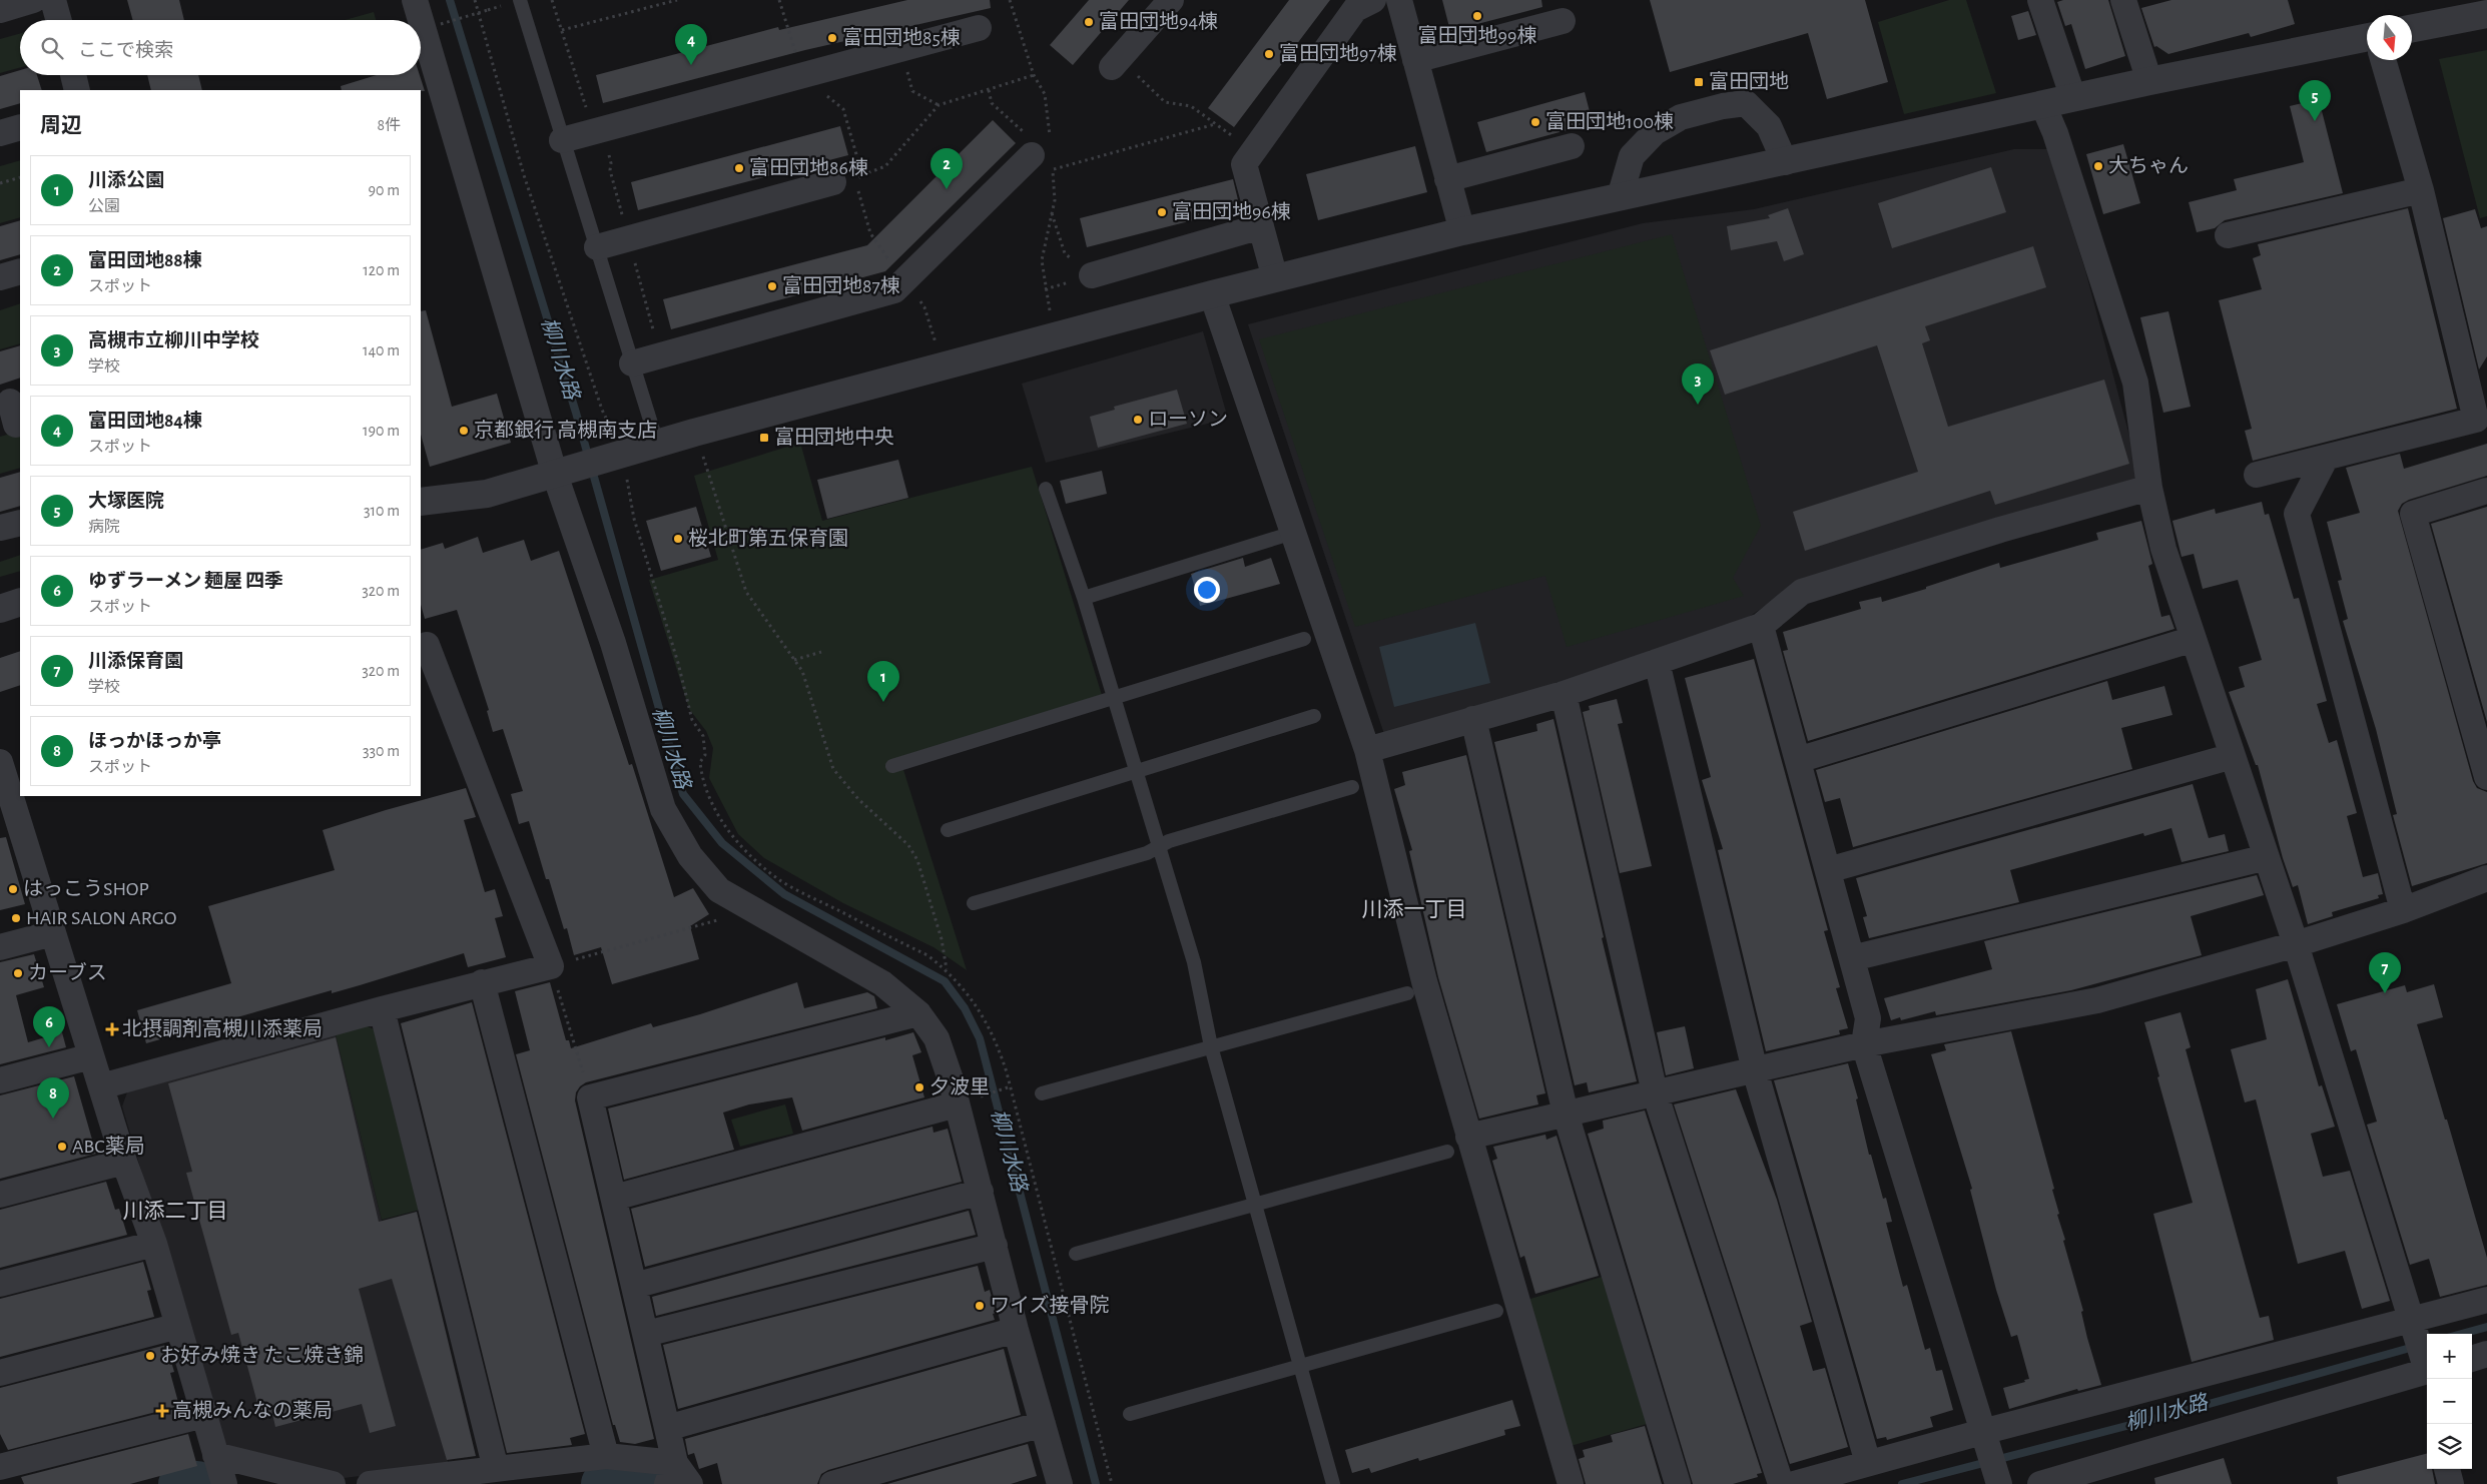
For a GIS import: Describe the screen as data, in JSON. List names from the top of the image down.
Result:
{
  "districts": ["川添一丁目", "川添二丁目"],
  "water": ["柳川水路"],
  "places": {
    "other": [
      "富田団地99棟",
      "富田団地94棟",
      "富田団地85棟",
      "富田団地97棟",
      "富田団地100棟",
      "大ちゃん",
      "富田団地86棟",
      "富田団地96棟",
      "富田団地87棟",
      "ローソン",
      "京都銀行 高槻南支店",
      "桜北町第五保育園",
      "はっこうSHOP",
      "HAIR SALON ARGO",
      "カーブス",
      "夕波里",
      "ABC薬局",
      "ワイズ接骨院",
      "お好み焼き たこ焼き錦"
    ],
    "transit": ["富田団地", "富田団地中央"],
    "health": ["北摂調剤高槻川添薬局", "高槻みんなの薬局"]
  },
  "north": "bottom",
  "page": {
    "search": "ここで検索",
    "pins": [
      "4",
      "5",
      "2",
      "3",
      "1",
      "7",
      "6",
      "8"
    ],
    "heading": ["周辺", "8件"],
    "list": [
      {
        "mark": "1",
        "name": "川添公園",
        "note": "公園",
        "value": "90 m"
      },
      {
        "mark": "2",
        "name": "富田団地88棟",
        "note": "スポット",
        "value": "120 m"
      },
      {
        "mark": "3",
        "name": "高槻市立柳川中学校",
        "note": "学校",
        "value": "140 m"
      },
      {
        "mark": "4",
        "name": "富田団地84棟",
        "note": "スポット",
        "value": "190 m"
      },
      {
        "mark": "5",
        "name": "大塚医院",
        "note": "病院",
        "value": "310 m"
      },
      {
        "mark": "6",
        "name": "ゆずラーメン 麺屋 四季",
        "note": "スポット",
        "value": "320 m"
      },
      {
        "mark": "7",
        "name": "川添保育園",
        "note": "学校",
        "value": "320 m"
      },
      {
        "mark": "8",
        "name": "ほっかほっか亭",
        "note": "スポット",
        "value": "330 m"
      }
    ],
    "map_buttons": ["+", "−"]
  }
}
